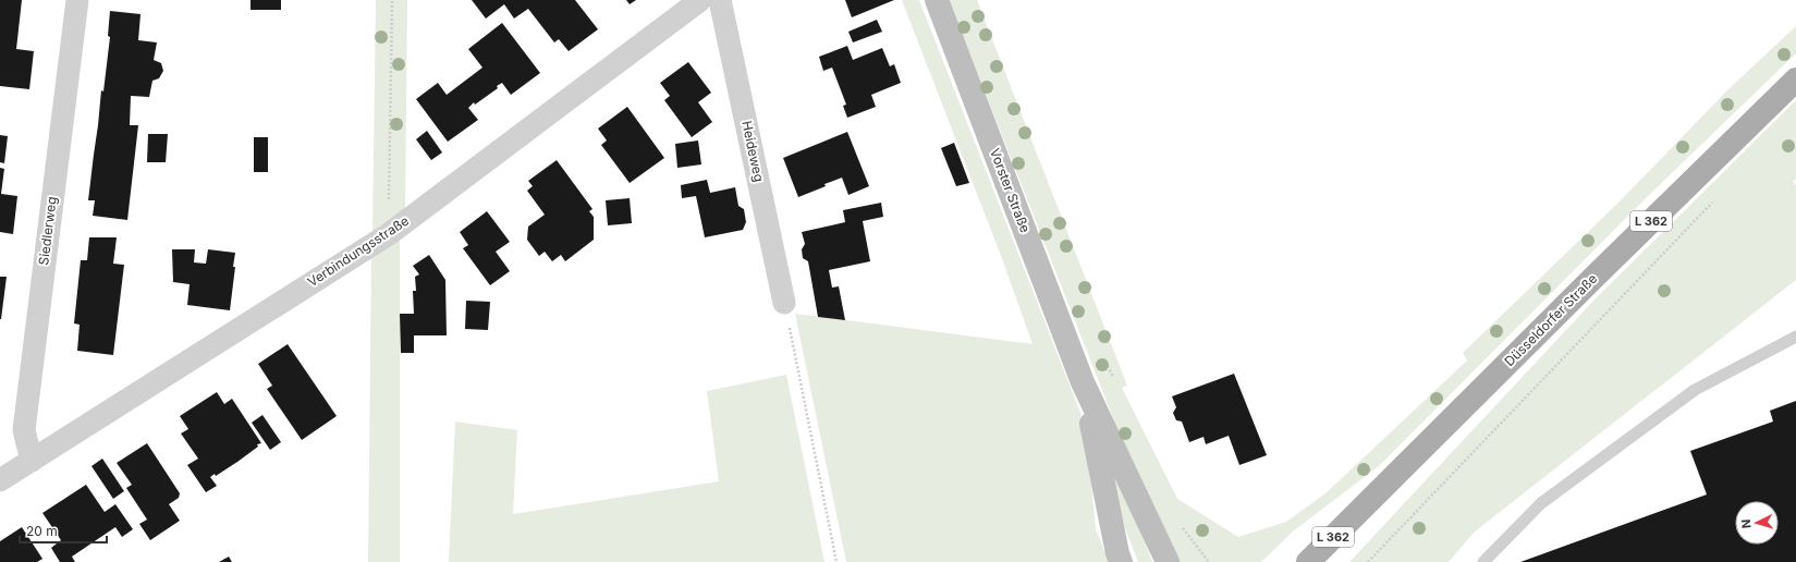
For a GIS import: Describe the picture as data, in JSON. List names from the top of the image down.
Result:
{
  "streets": {
    "main road": ["L 362", "Düsseldorfer Straße"],
    "street": [
      "Heideweg",
      "Vorster Straße",
      "Siedlerweg",
      "Verbindungsstraße"
    ]
  },
  "crossings": [
    ["Siedlerweg", "Verbindungsstraße"]
  ],
  "scale_bar": "20 m",
  "north": "left"
}
